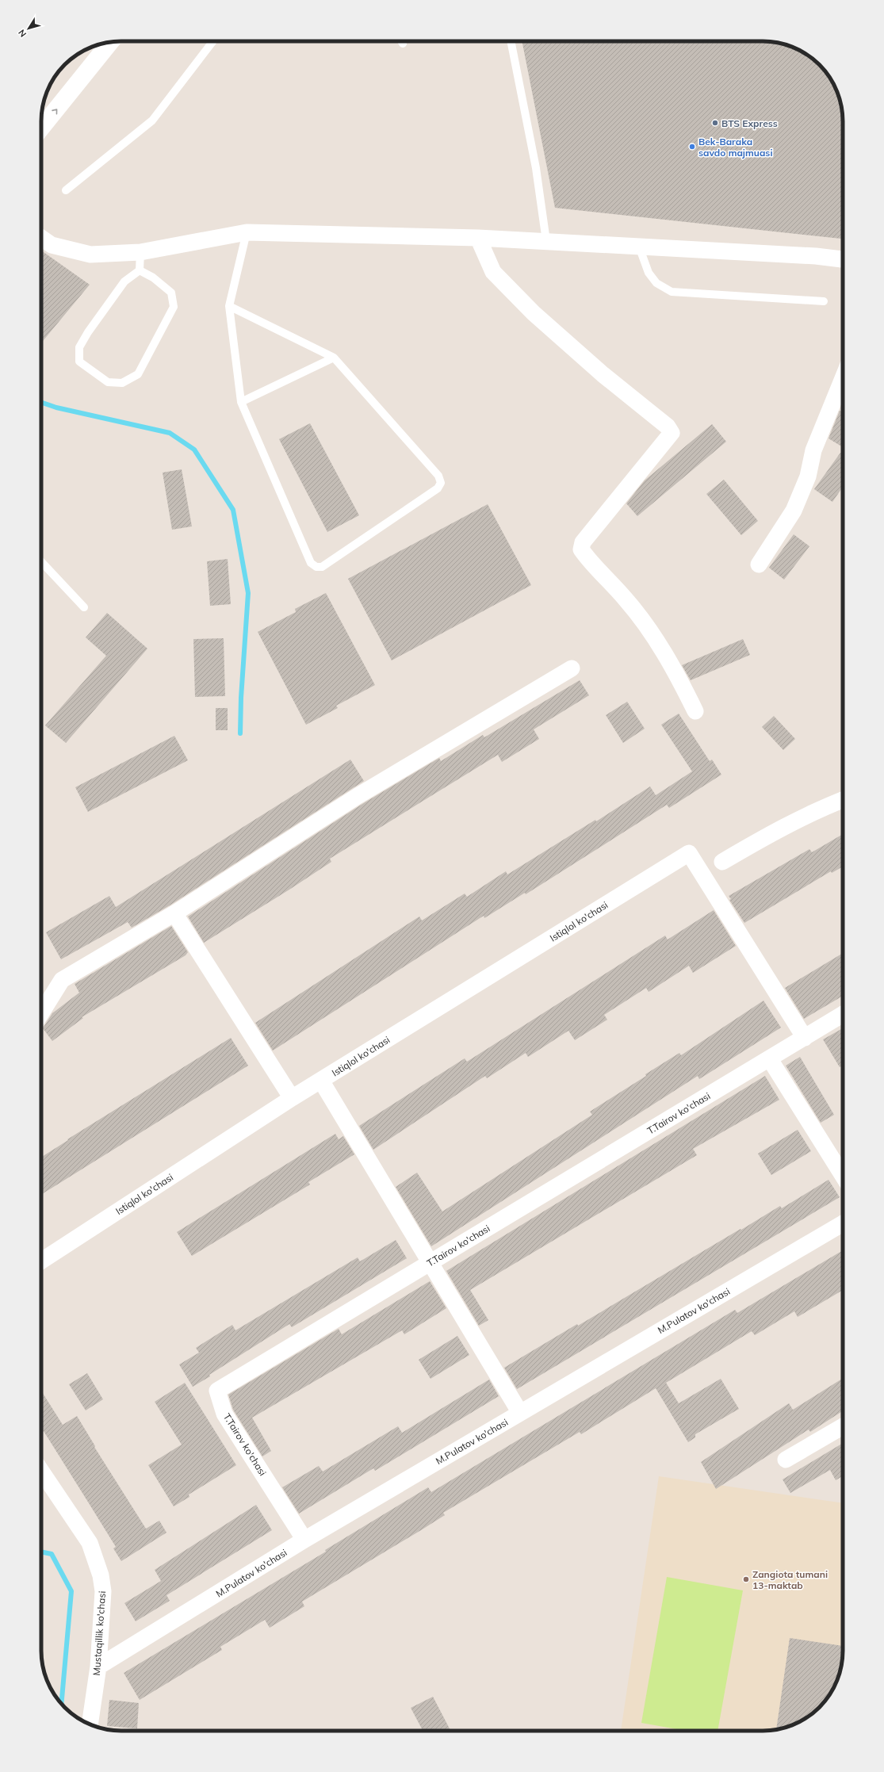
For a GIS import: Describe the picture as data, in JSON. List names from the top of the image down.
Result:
{
  "streets": {
    "street": [
      "Istiqlol ko'chasi",
      "T.Tairov ko'chasi",
      "M.Pulatov ko'chasi",
      "Mustaqillik ko'chasi"
    ]
  },
  "crossings": [
    ["Istiqlol ko'chasi", "T.Tairov ko'chasi"],
    ["T.Tairov ko'chasi", "M.Pulatov ko'chasi"],
    ["M.Pulatov ko'chasi", "Mustaqillik ko'chasi"]
  ],
  "places": ["BTS Express", "Bek-Baraka savdo majmuasi", "Zangiota tumani 13-maktab"],
  "north": "bottom left"
}
